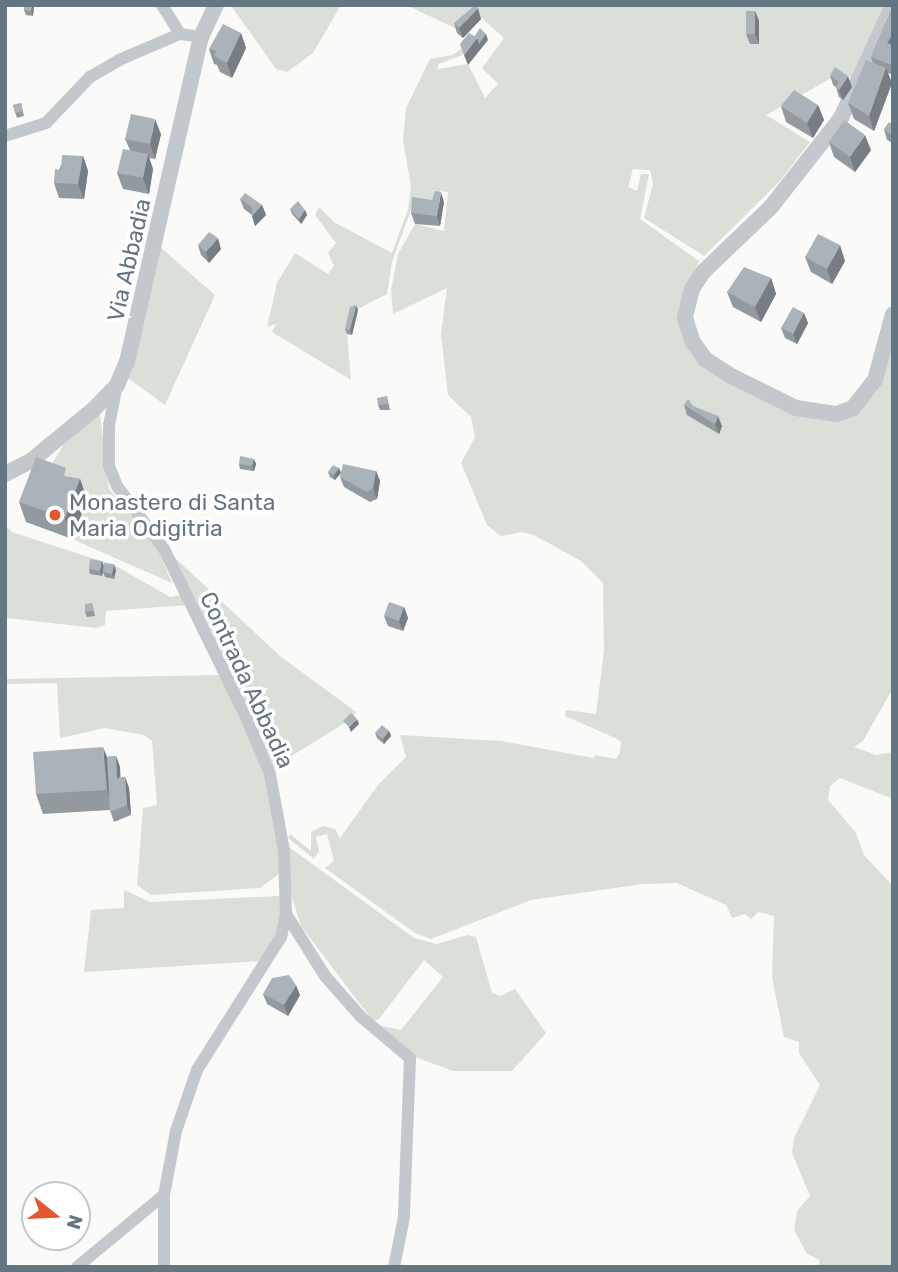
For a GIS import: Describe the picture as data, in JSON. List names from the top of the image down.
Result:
{
  "streets": {
    "street": ["Via Abbadia", "Contrada Abbadia"]
  },
  "crossings": [
    ["Via Abbadia", "Contrada Abbadia"]
  ],
  "places": ["Monastero di Santa Maria Odigitria"],
  "north": "right"
}
